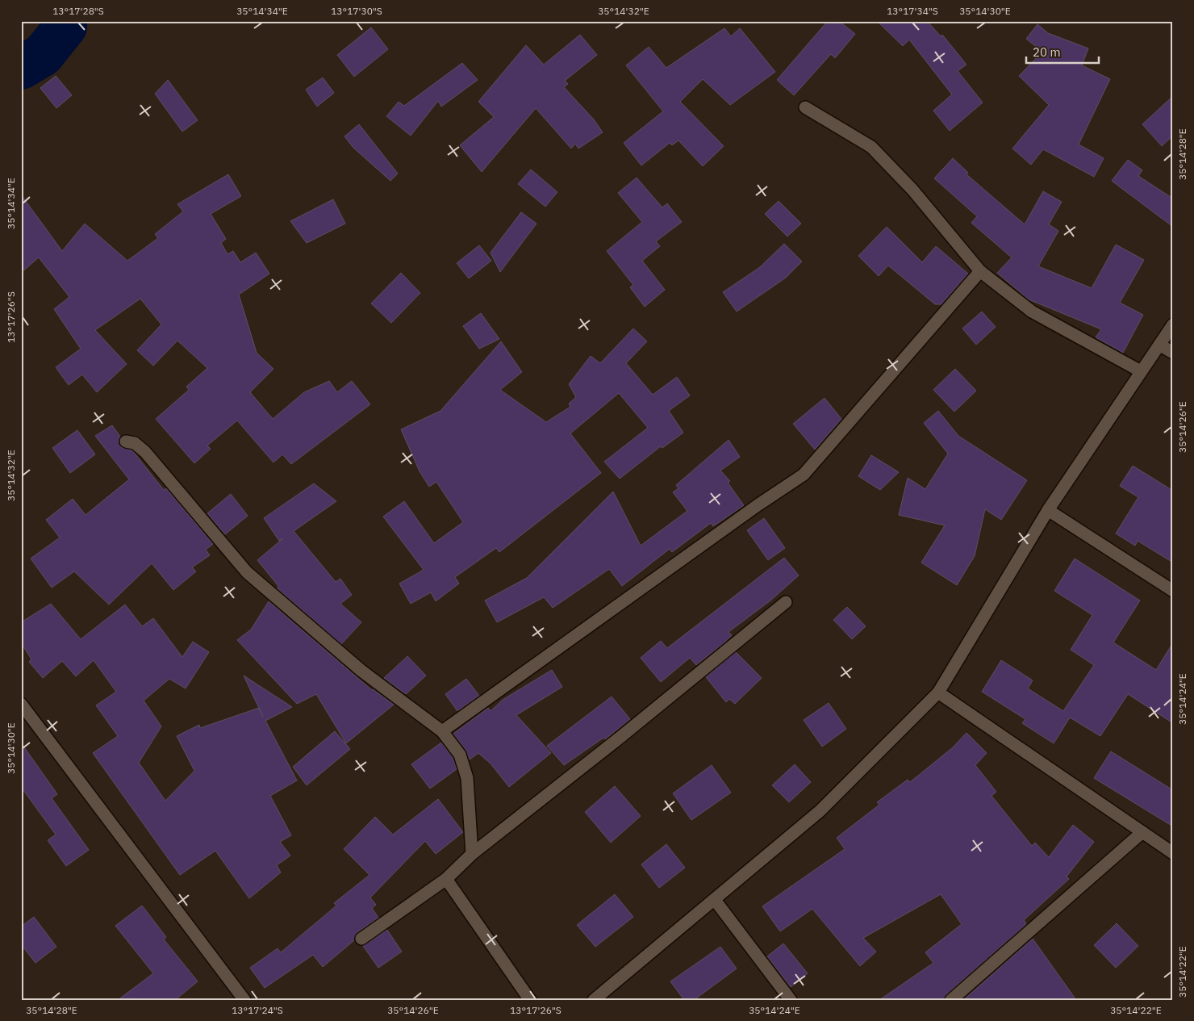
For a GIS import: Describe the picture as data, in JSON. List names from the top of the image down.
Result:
{
  "scale_bar": "20 m",
  "coordinates": [
    "13°17'28\"S",
    "35°14'34\"E",
    "13°17'30\"S",
    "35°14'32\"E",
    "13°17'34\"S",
    "35°14'30\"E",
    "35°14'28\"E",
    "13°17'26\"S",
    "35°14'26\"E",
    "35°14'24\"E",
    "35°14'22\"E",
    "13°17'24\"S"
  ]
}
